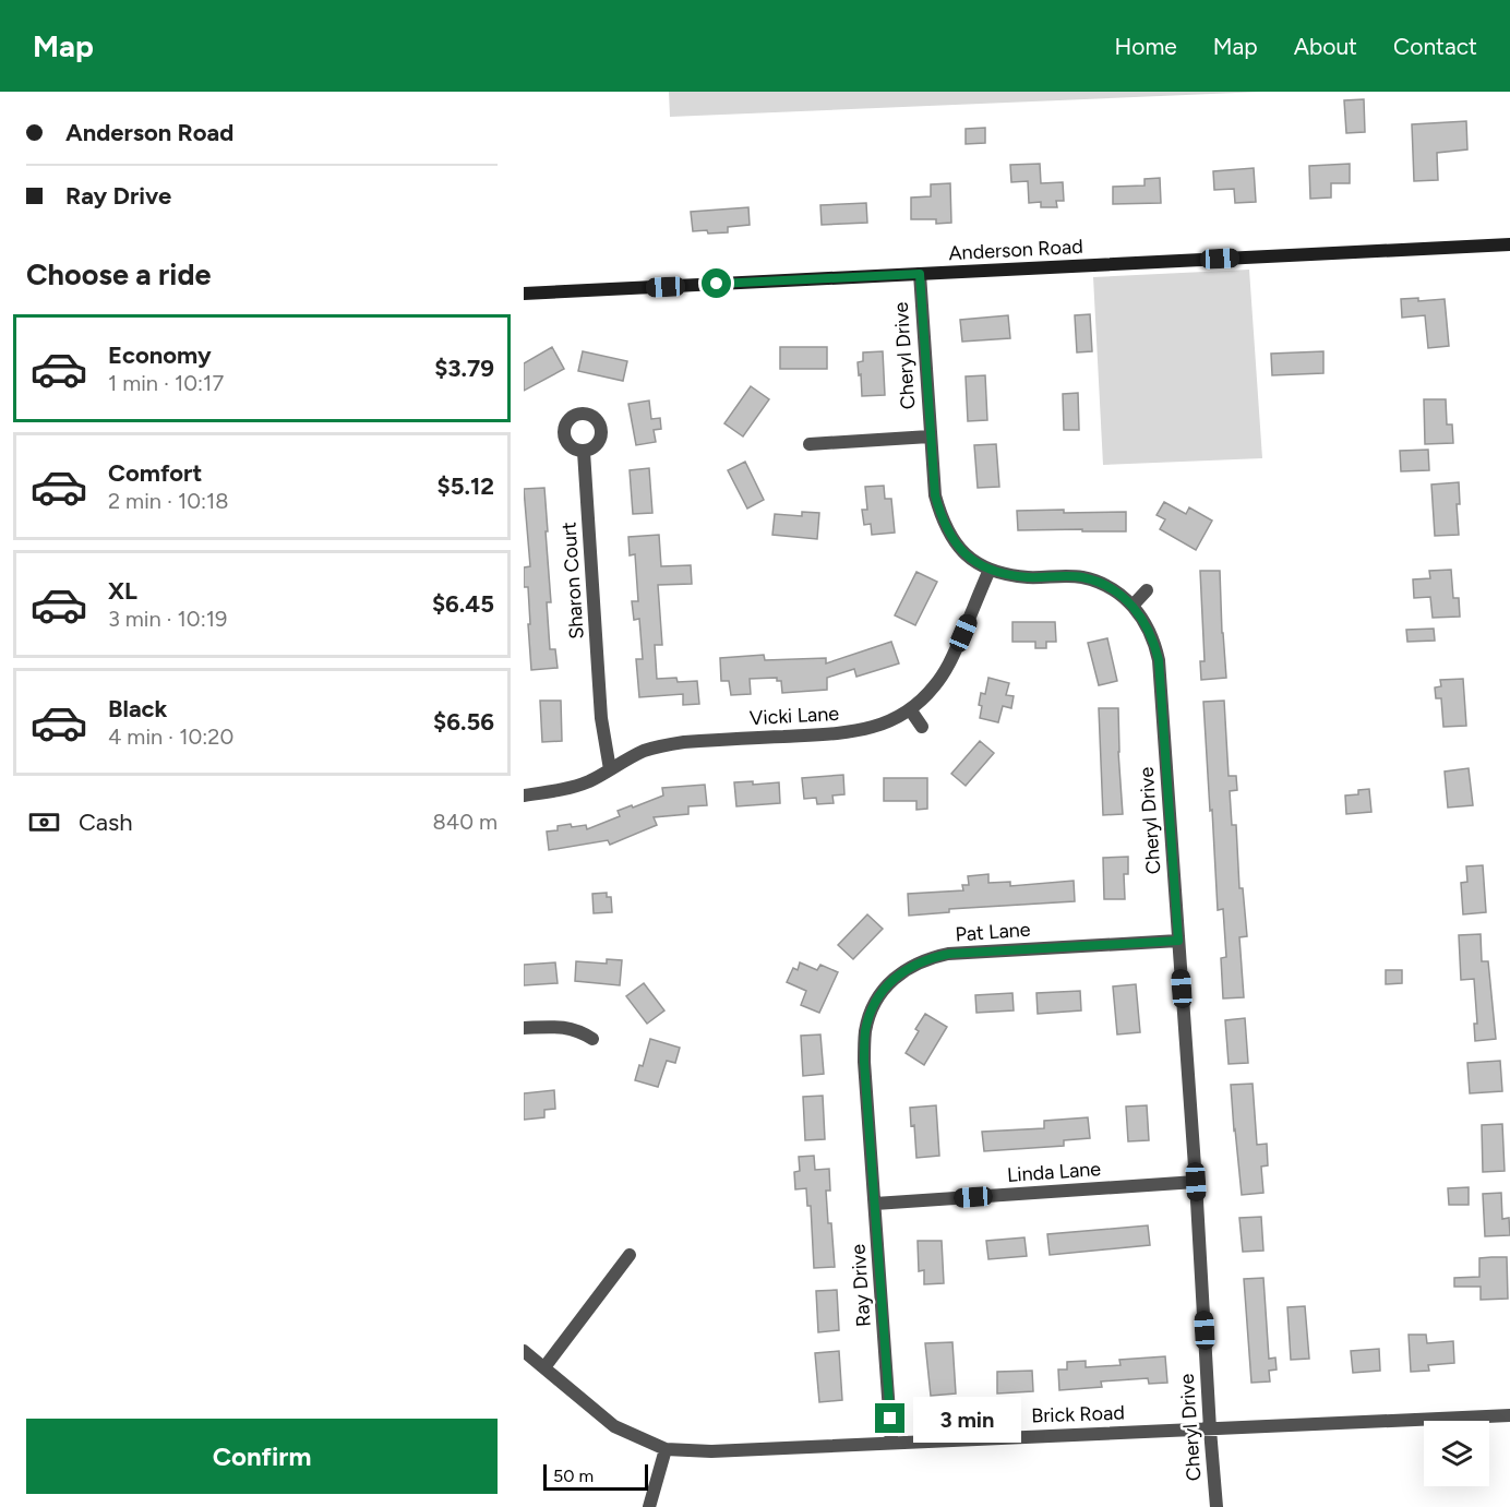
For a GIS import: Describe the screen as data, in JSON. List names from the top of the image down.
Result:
{
  "streets": {
    "street": [
      "Anderson Road",
      "Cheryl Drive",
      "Sharon Court",
      "Vicki Lane",
      "Pat Lane",
      "Linda Lane",
      "Ray Drive",
      "Brick Road"
    ]
  },
  "crossings": [
    ["Anderson Road", "Cheryl Drive"],
    ["Cheryl Drive", "Vicki Lane"],
    ["Cheryl Drive", "Pat Lane"],
    ["Cheryl Drive", "Linda Lane"],
    ["Cheryl Drive", "Brick Road"],
    ["Sharon Court", "Vicki Lane"],
    ["Pat Lane", "Ray Drive"],
    ["Linda Lane", "Ray Drive"],
    ["Ray Drive", "Brick Road"]
  ],
  "scale_bar": "50 m",
  "page": {
    "header": "Map",
    "nav": [
      "Home",
      "Map",
      "About",
      "Contact"
    ],
    "banner": ["Anderson Road", "Ray Drive"],
    "heading": "Choose a ride",
    "list": [
      {
        "name": "Economy",
        "note": "1 min · 10:17",
        "value": "$3.79"
      },
      {
        "name": "Comfort",
        "note": "2 min · 10:18",
        "value": "$5.12"
      },
      {
        "name": "XL",
        "note": "3 min · 10:19",
        "value": "$6.45"
      },
      {
        "name": "Black",
        "note": "4 min · 10:20",
        "value": "$6.56"
      }
    ],
    "pay": ["Cash", "840 m"],
    "bubble": "3 min",
    "buttons": "Confirm",
    "scale": "50 m"
  }
}
